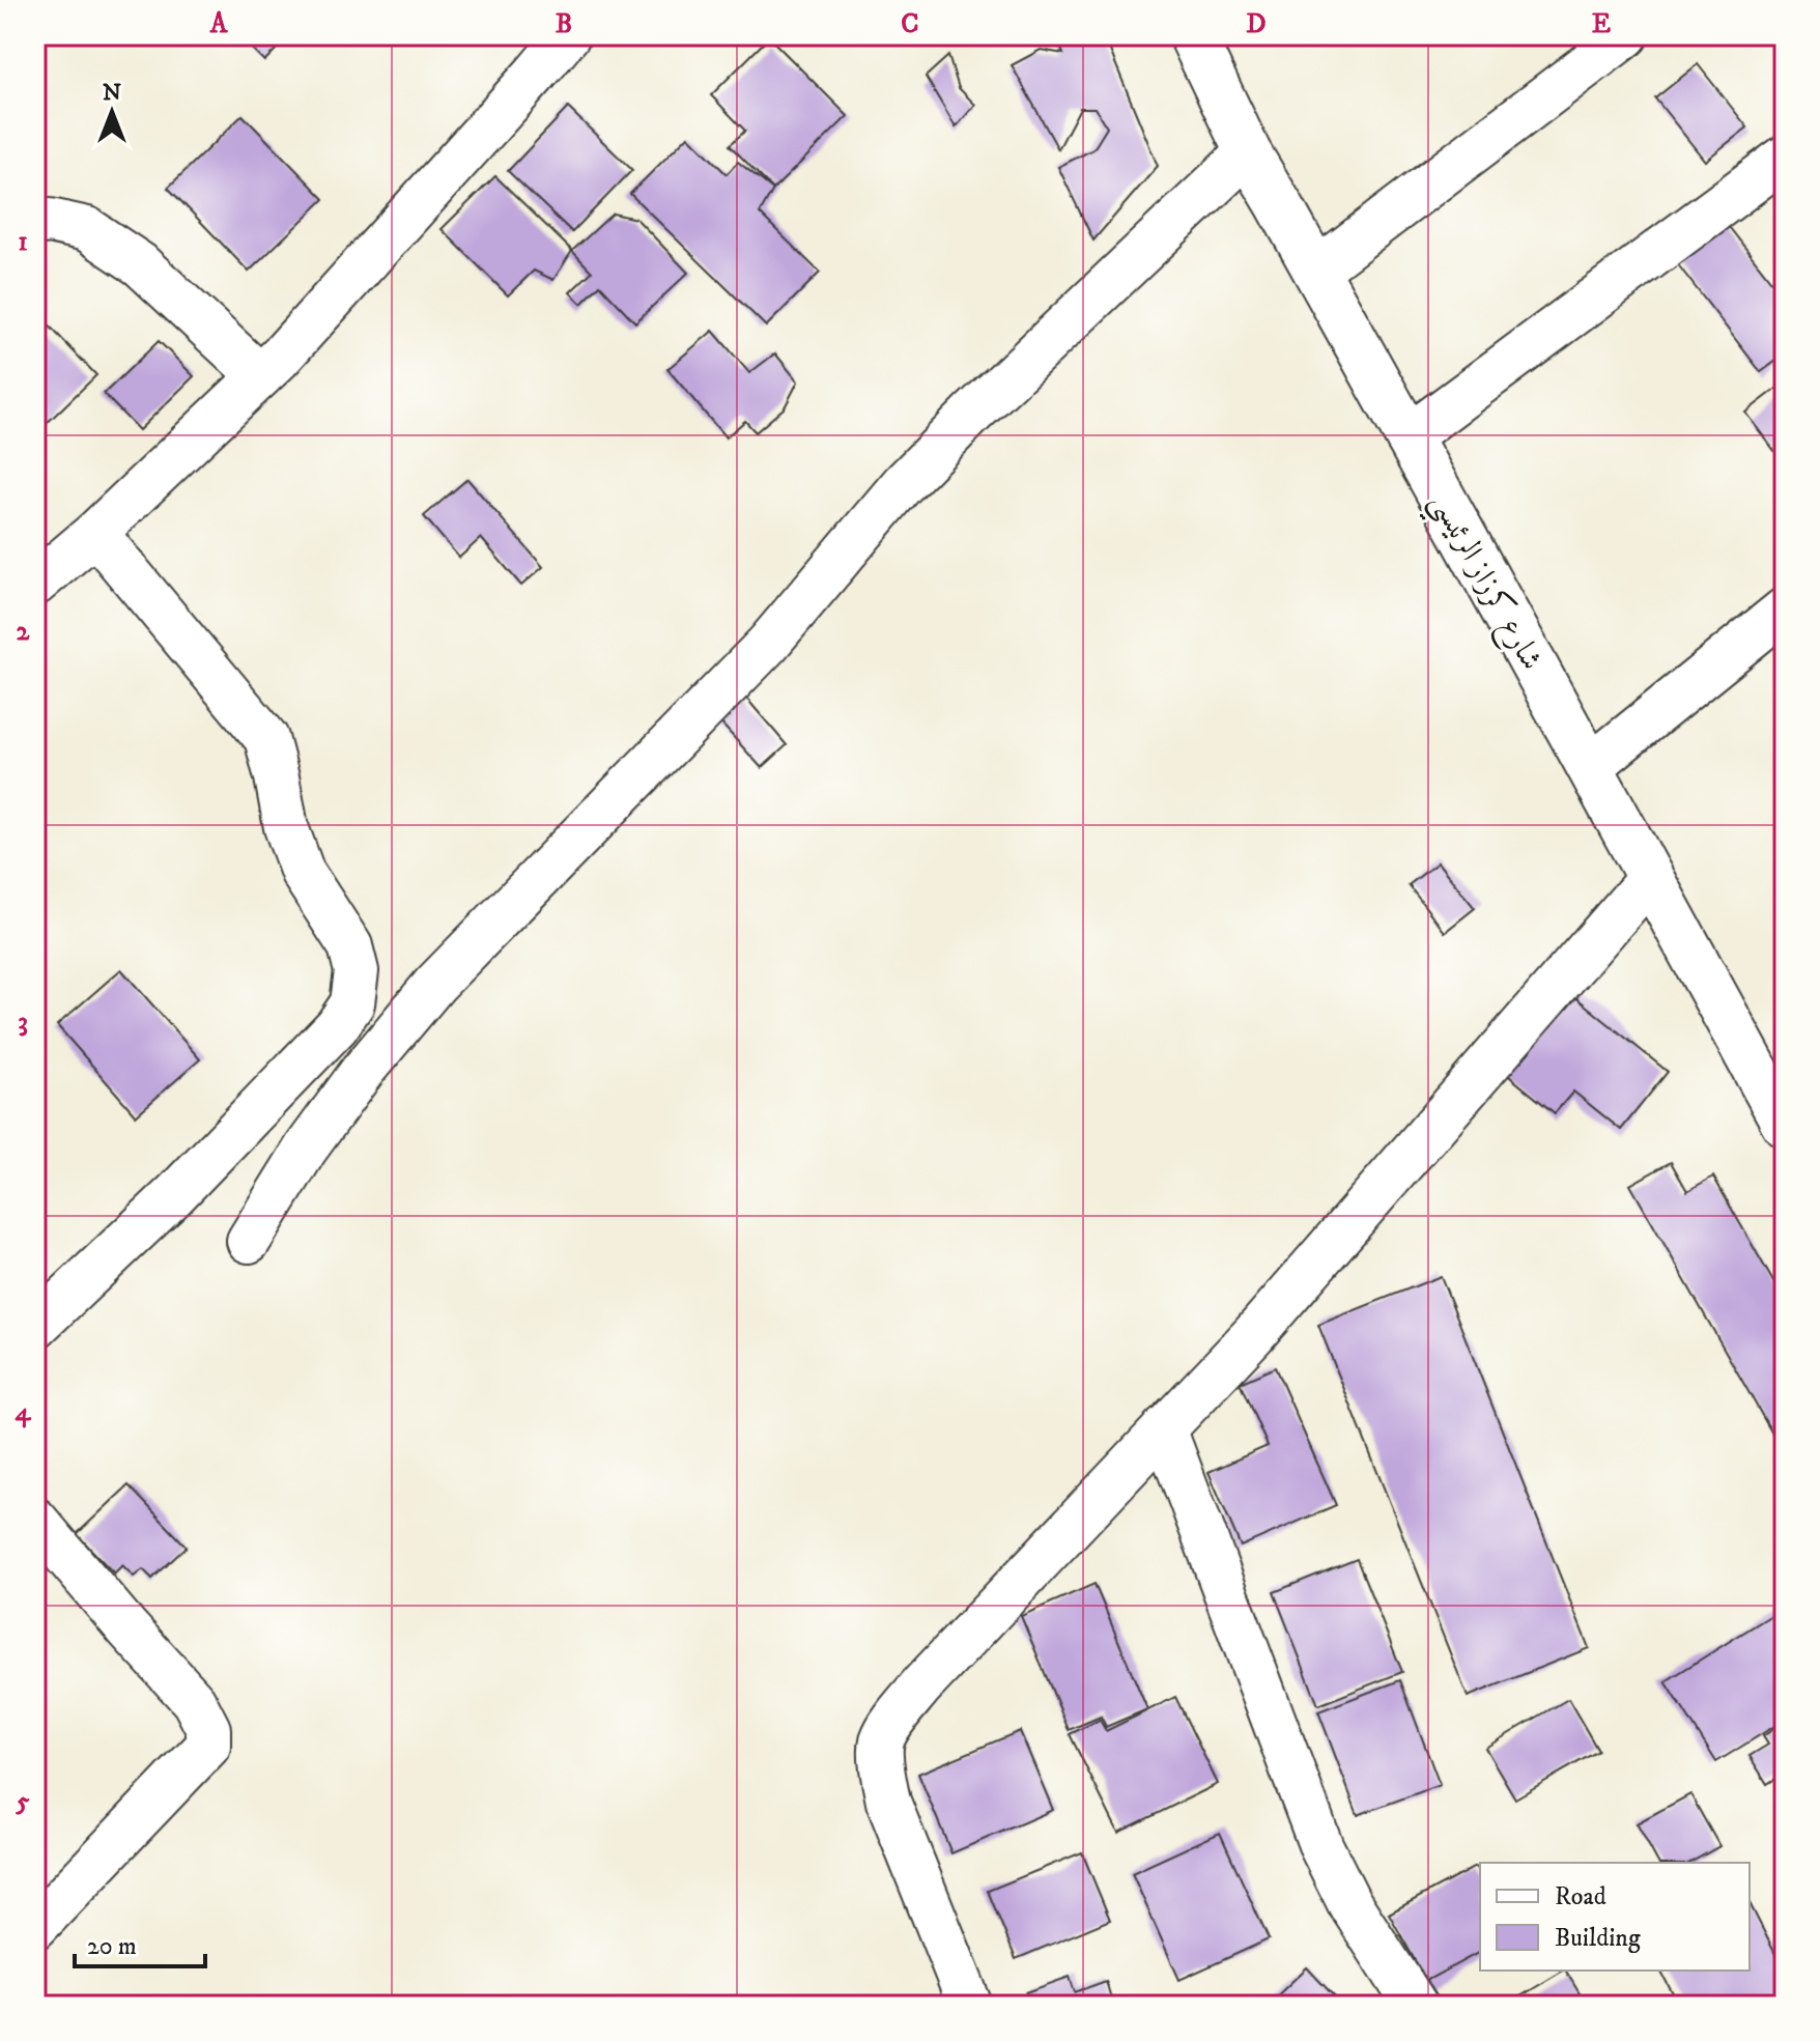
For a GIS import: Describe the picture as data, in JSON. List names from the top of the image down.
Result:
{
  "streets": {
    "street": ["شارع كرزاز الرئيسي"]
  },
  "legend": ["Road", "Building"],
  "scale_bar": "20 m",
  "north": "top",
  "grid": {
    "columns": [
      "A",
      "B",
      "C",
      "D",
      "E"
    ],
    "rows": [
      "1",
      "2",
      "3",
      "4",
      "5"
    ]
  }
}
